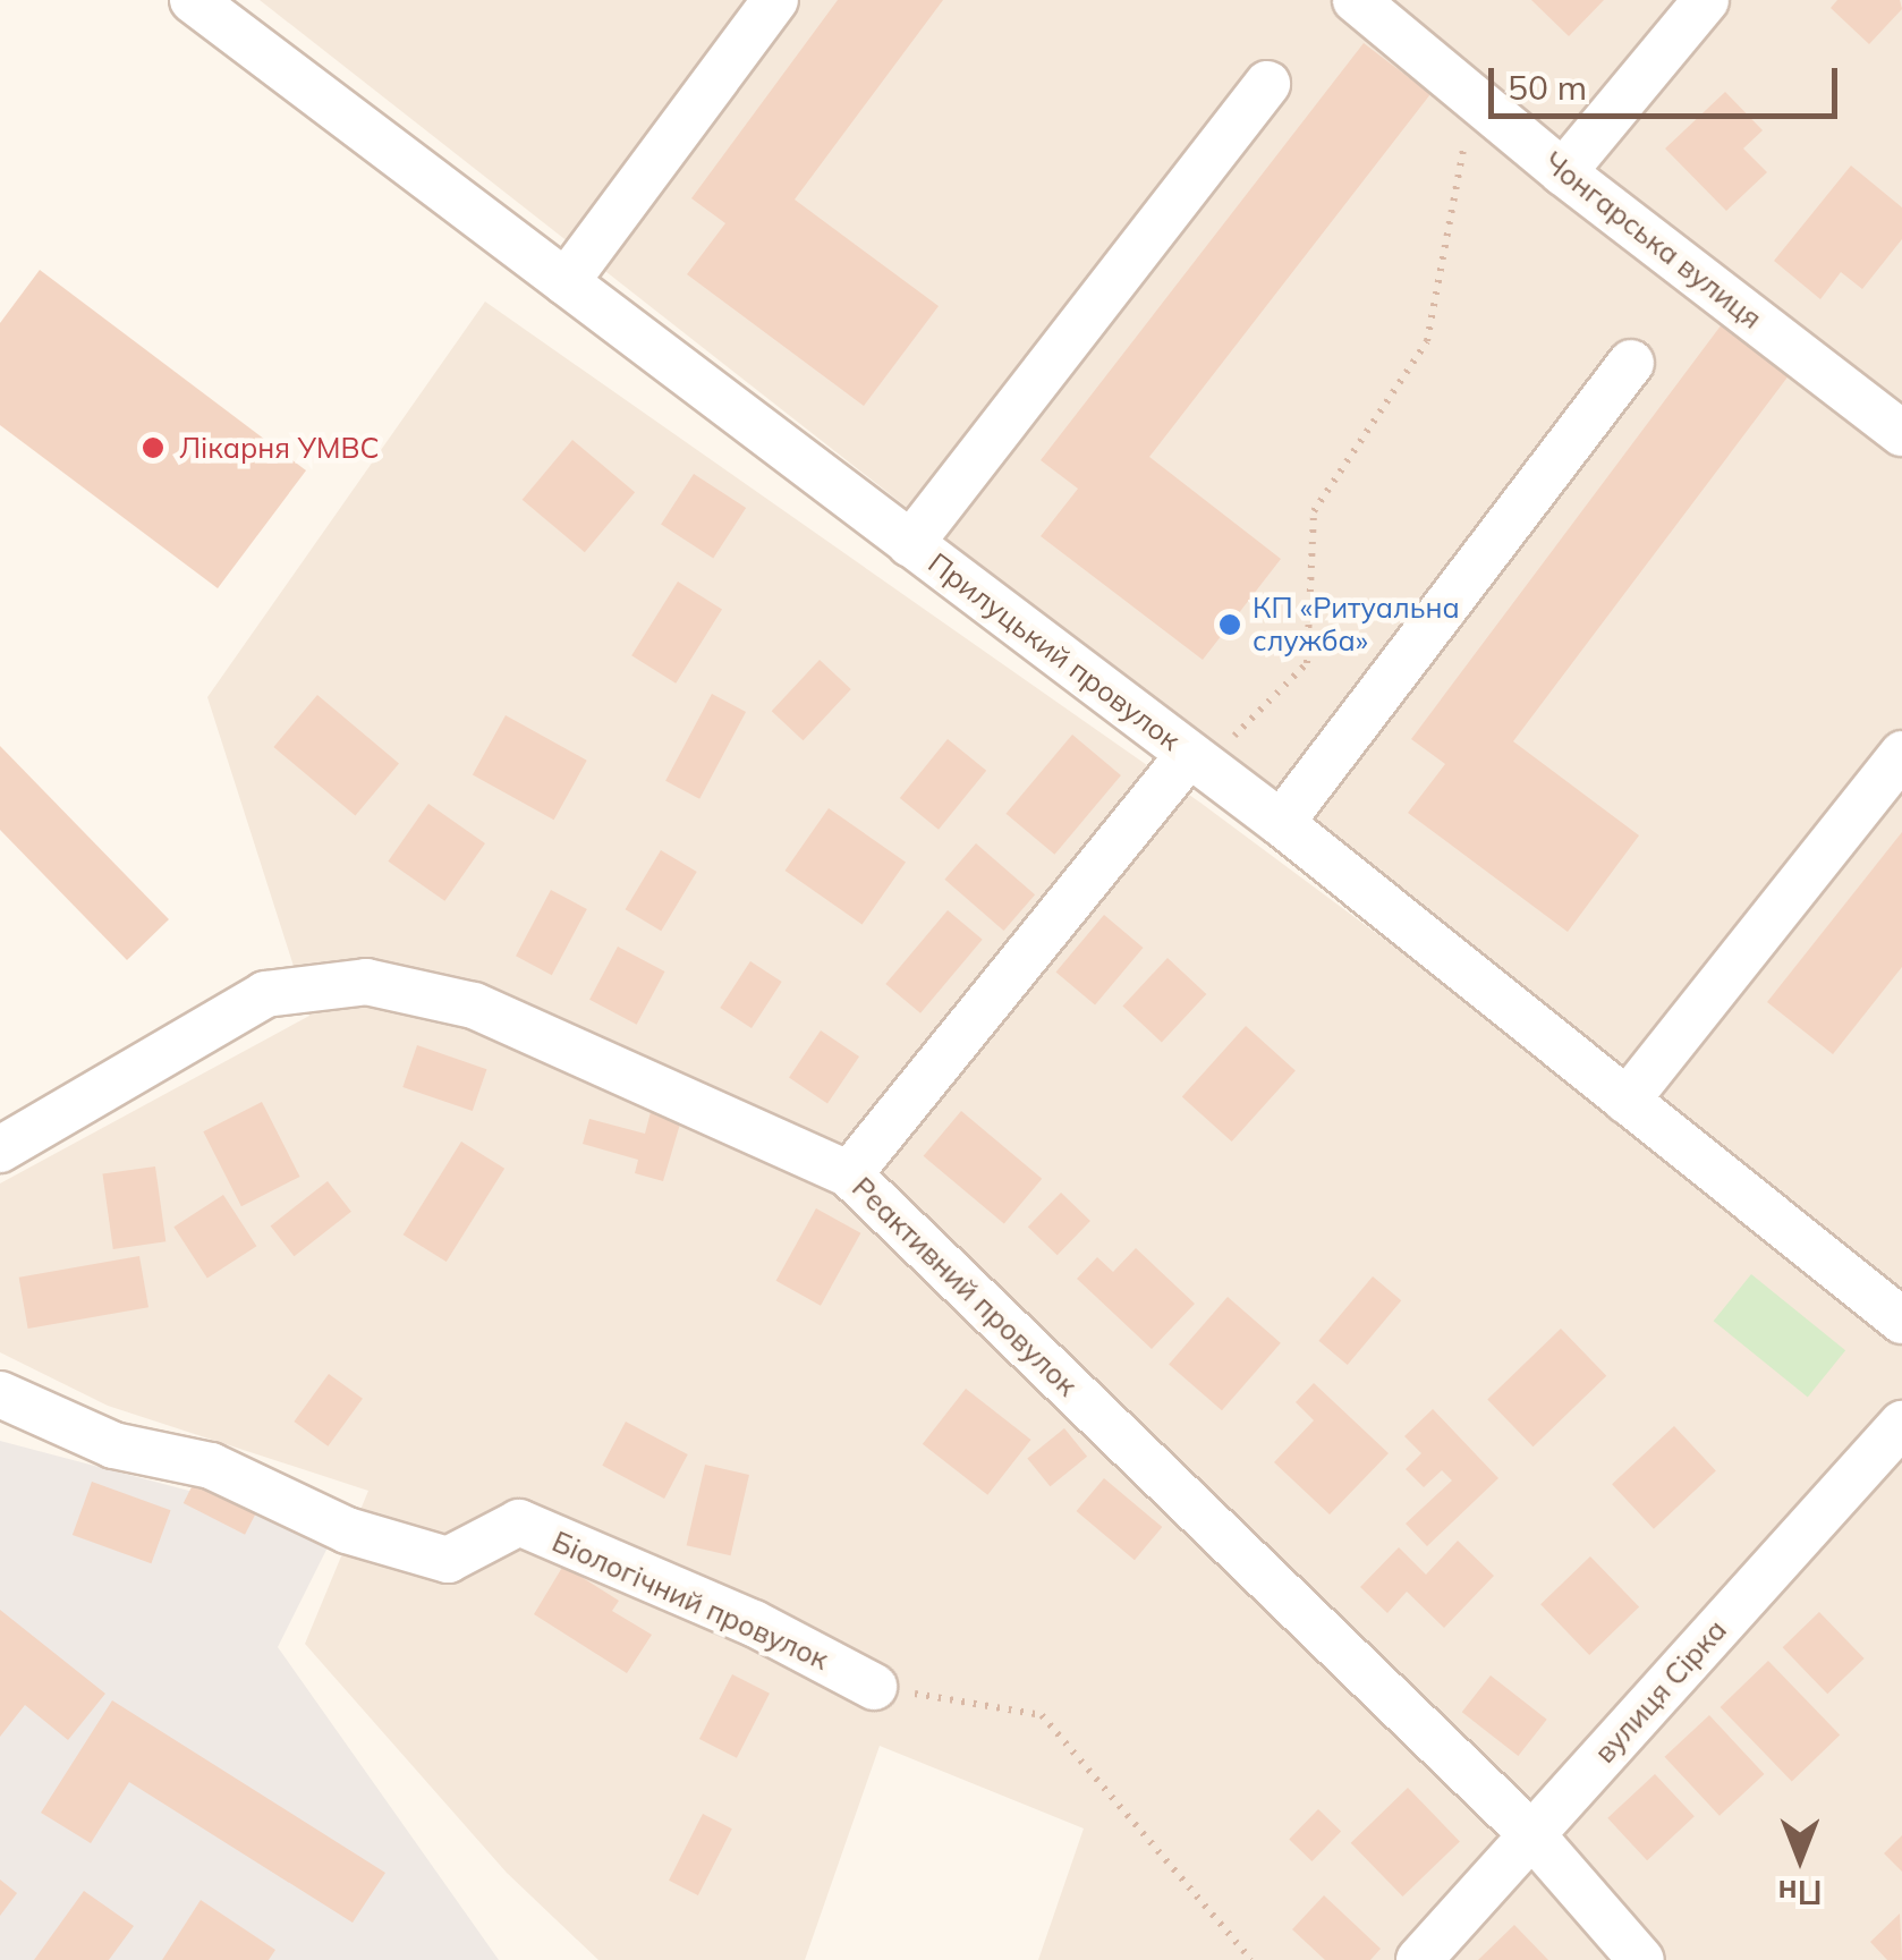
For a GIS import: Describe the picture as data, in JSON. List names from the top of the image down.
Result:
{
  "streets": {
    "street": [
      "Чонгарська вулиця",
      "Прилуцький провулок",
      "Реактивний провулок",
      "Біологічний провулок",
      "вулиця Сірка"
    ]
  },
  "crossings": [
    ["Реактивний провулок", "вулиця Сірка"]
  ],
  "places": ["Лікарня УМВС", "КП «Ритуальна служба»"],
  "scale_bar": "50 m",
  "north": "bottom"
}
